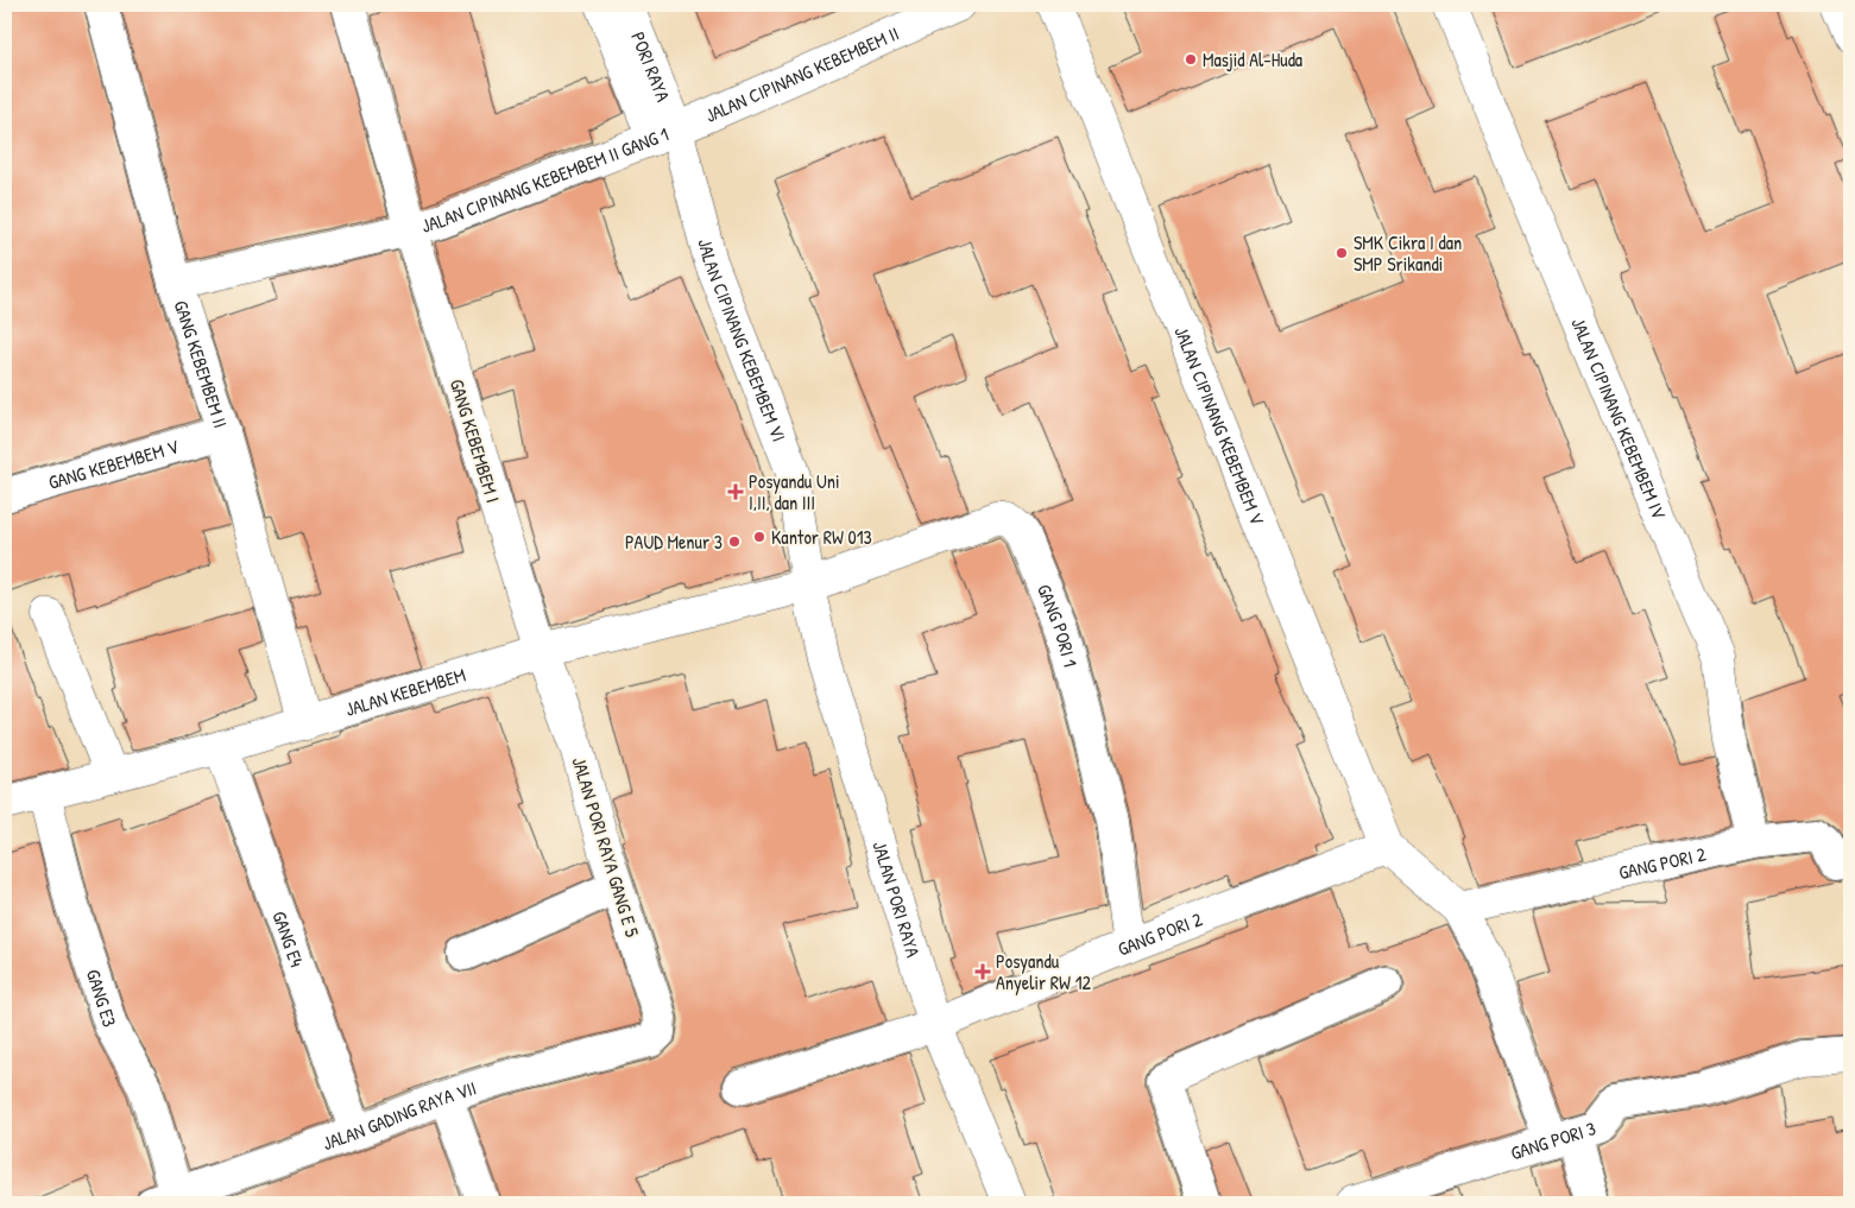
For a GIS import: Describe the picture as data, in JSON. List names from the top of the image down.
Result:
{
  "streets": {
    "street": [
      "PORI RAYA",
      "JALAN CIPINANG KEBEMBEM II",
      "JALAN CIPINANG KEBEMBEM II GANG 1",
      "JALAN CIPINANG KEBEMBEM VI",
      "GANG KEBEMBEM II",
      "JALAN CIPINANG KEBEMBEM IV",
      "JALAN CIPINANG KEBEMBEM V",
      "GANG KEBEMBEM I",
      "GANG KEBEMBEM V",
      "GANG PORI 1",
      "JALAN KEBEMBEM",
      "JALAN PORI RAYA GANG E 5",
      "GANG PORI 2",
      "JALAN PORI RAYA",
      "GANG E4",
      "GANG E3",
      "JALAN GADING RAYA VII",
      "GANG PORI 3"
    ]
  },
  "crossings": [
    ["PORI RAYA", "JALAN CIPINANG KEBEMBEM II"],
    ["PORI RAYA", "JALAN CIPINANG KEBEMBEM II GANG 1"],
    ["PORI RAYA", "JALAN CIPINANG KEBEMBEM VI"],
    ["JALAN CIPINANG KEBEMBEM II", "JALAN CIPINANG KEBEMBEM II GANG 1"],
    ["JALAN CIPINANG KEBEMBEM II", "JALAN CIPINANG KEBEMBEM VI"],
    ["JALAN CIPINANG KEBEMBEM II GANG 1", "JALAN CIPINANG KEBEMBEM VI"],
    ["JALAN CIPINANG KEBEMBEM II GANG 1", "GANG KEBEMBEM I"],
    ["JALAN CIPINANG KEBEMBEM VI", "GANG PORI 1"],
    ["JALAN CIPINANG KEBEMBEM VI", "JALAN KEBEMBEM"],
    ["JALAN CIPINANG KEBEMBEM VI", "JALAN PORI RAYA"],
    ["GANG KEBEMBEM II", "GANG KEBEMBEM V"],
    ["GANG KEBEMBEM II", "JALAN KEBEMBEM"],
    ["JALAN CIPINANG KEBEMBEM IV", "GANG PORI 2"],
    ["JALAN CIPINANG KEBEMBEM V", "GANG PORI 2"],
    ["GANG KEBEMBEM I", "JALAN KEBEMBEM"],
    ["GANG KEBEMBEM I", "JALAN PORI RAYA GANG E 5"],
    ["GANG PORI 1", "JALAN KEBEMBEM"],
    ["GANG PORI 1", "GANG PORI 2"],
    ["GANG PORI 1", "JALAN PORI RAYA"],
    ["JALAN KEBEMBEM", "JALAN PORI RAYA GANG E 5"],
    ["JALAN KEBEMBEM", "JALAN PORI RAYA"],
    ["JALAN KEBEMBEM", "GANG E4"],
    ["JALAN KEBEMBEM", "GANG E3"],
    ["JALAN PORI RAYA GANG E 5", "JALAN GADING RAYA VII"],
    ["GANG PORI 2", "JALAN PORI RAYA"],
    ["GANG E4", "JALAN GADING RAYA VII"],
    ["GANG E3", "JALAN GADING RAYA VII"]
  ],
  "places": {
    "other": [
      "Masjid Al-Huda",
      "SMK Cikra I dan SMP Srikandi",
      "Kantor RW 013",
      "PAUD Menur 3"
    ],
    "health": ["Posyandu Uni I,II, dan III", "Posyandu Anyelir RW 12"]
  }
}
